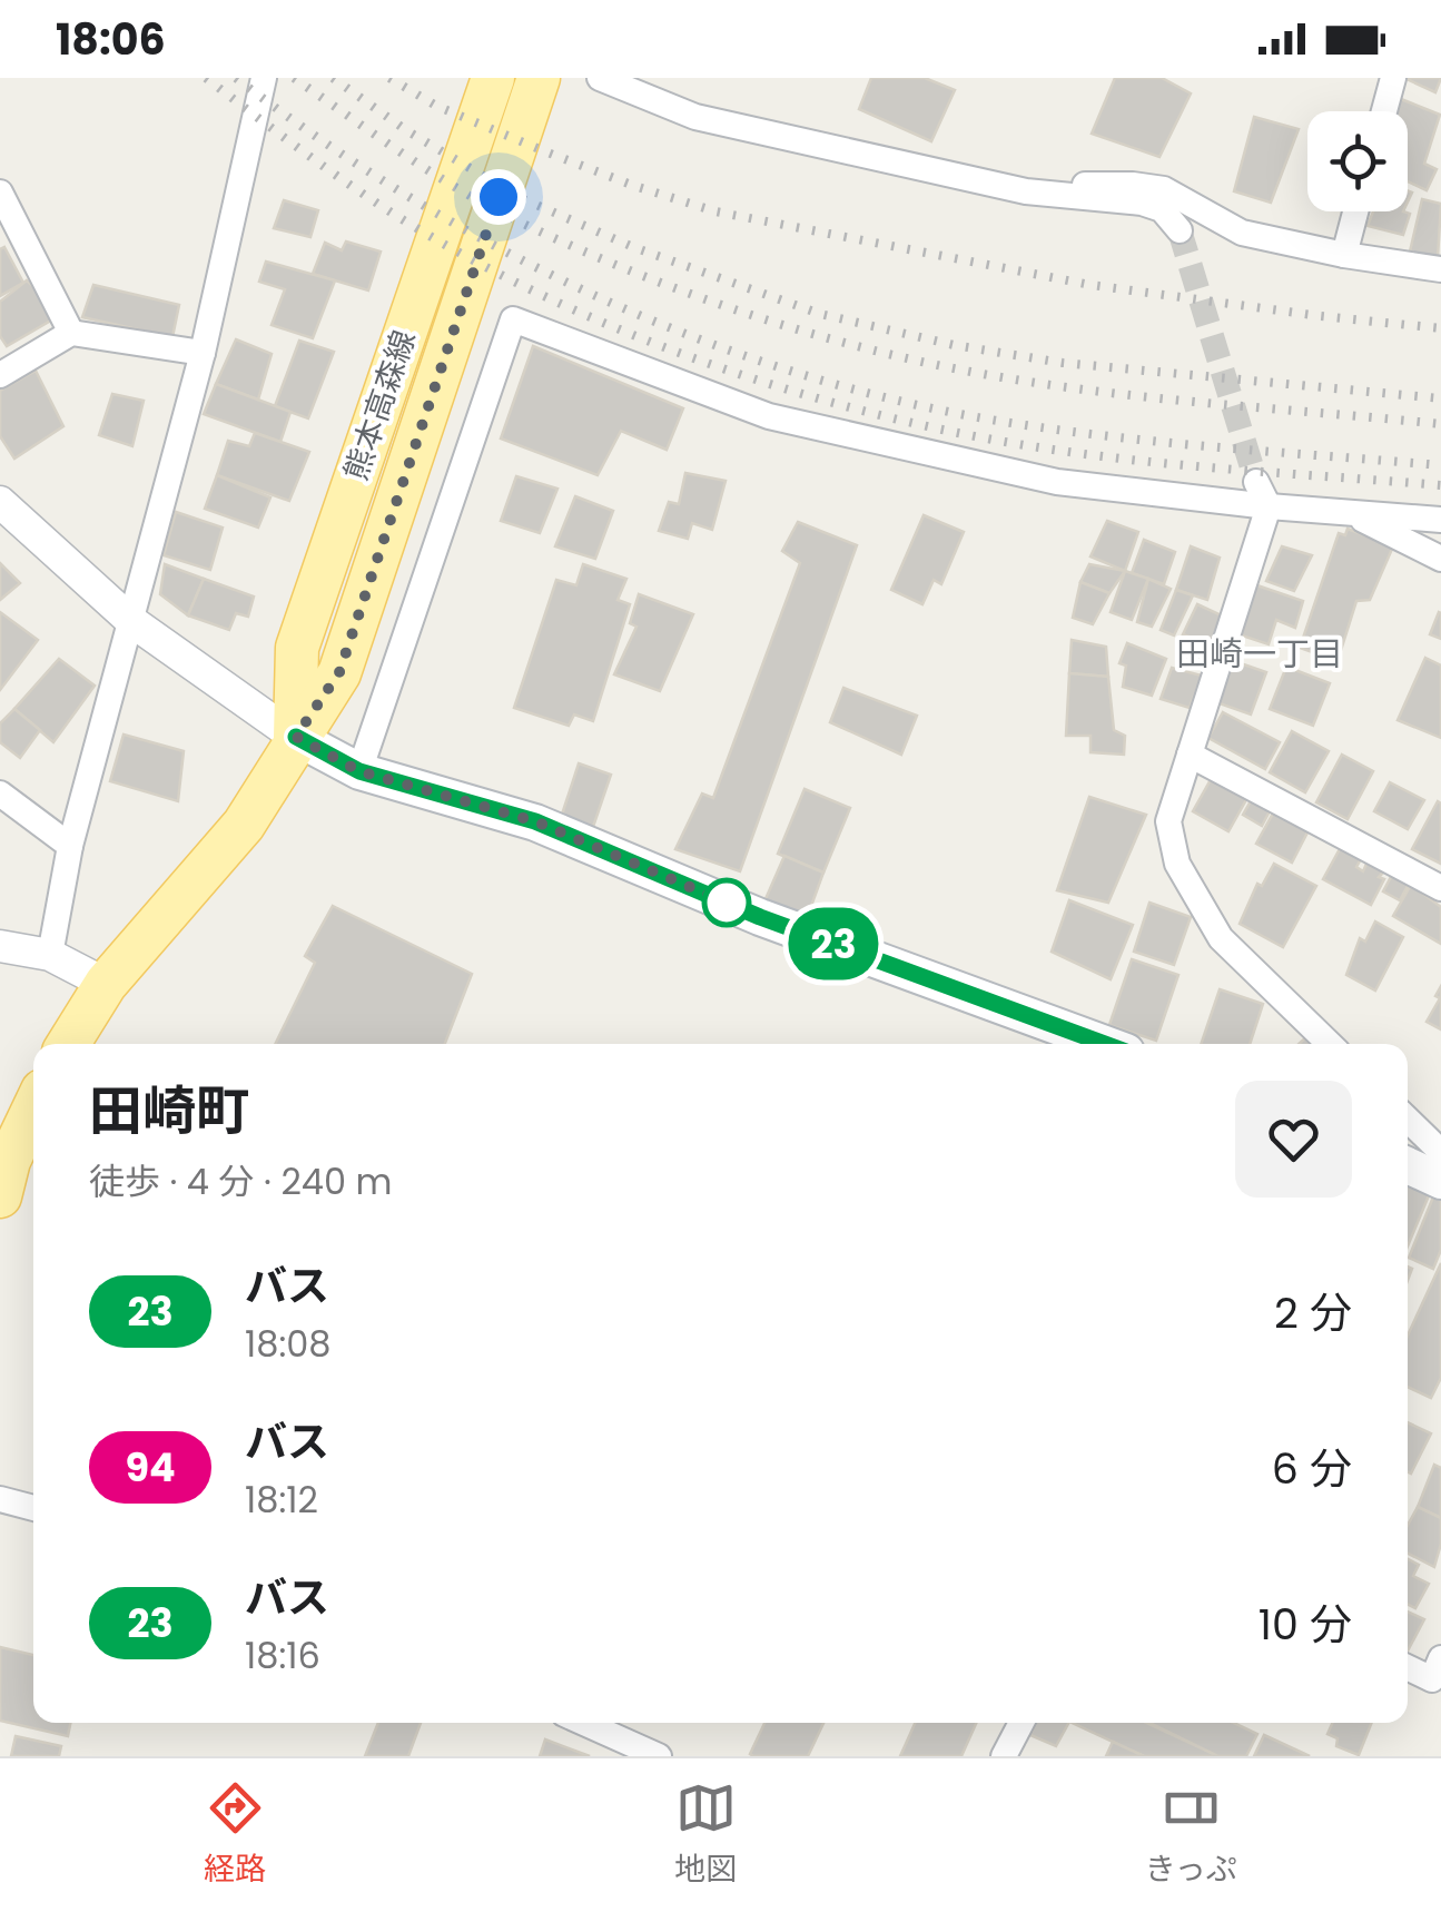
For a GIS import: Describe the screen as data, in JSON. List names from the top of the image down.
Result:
{
  "streets": {
    "main road": ["熊本高森線"]
  },
  "districts": ["田崎一丁目"],
  "lines": ["bus line 23"],
  "page": {
    "status": "18:06",
    "on_map": "23",
    "heading": ["田崎町", "徒歩 · 4 分 · 240 m"],
    "list": [
      {
        "mark": "23",
        "name": "バス",
        "note": "18:08",
        "value": "2 分"
      },
      {
        "mark": "94",
        "name": "バス",
        "note": "18:12",
        "value": "6 分"
      },
      {
        "mark": "23",
        "name": "バス",
        "note": "18:16",
        "value": "10 分"
      }
    ],
    "tabs": ["経路", "地図", "きっぷ"]
  }
}
